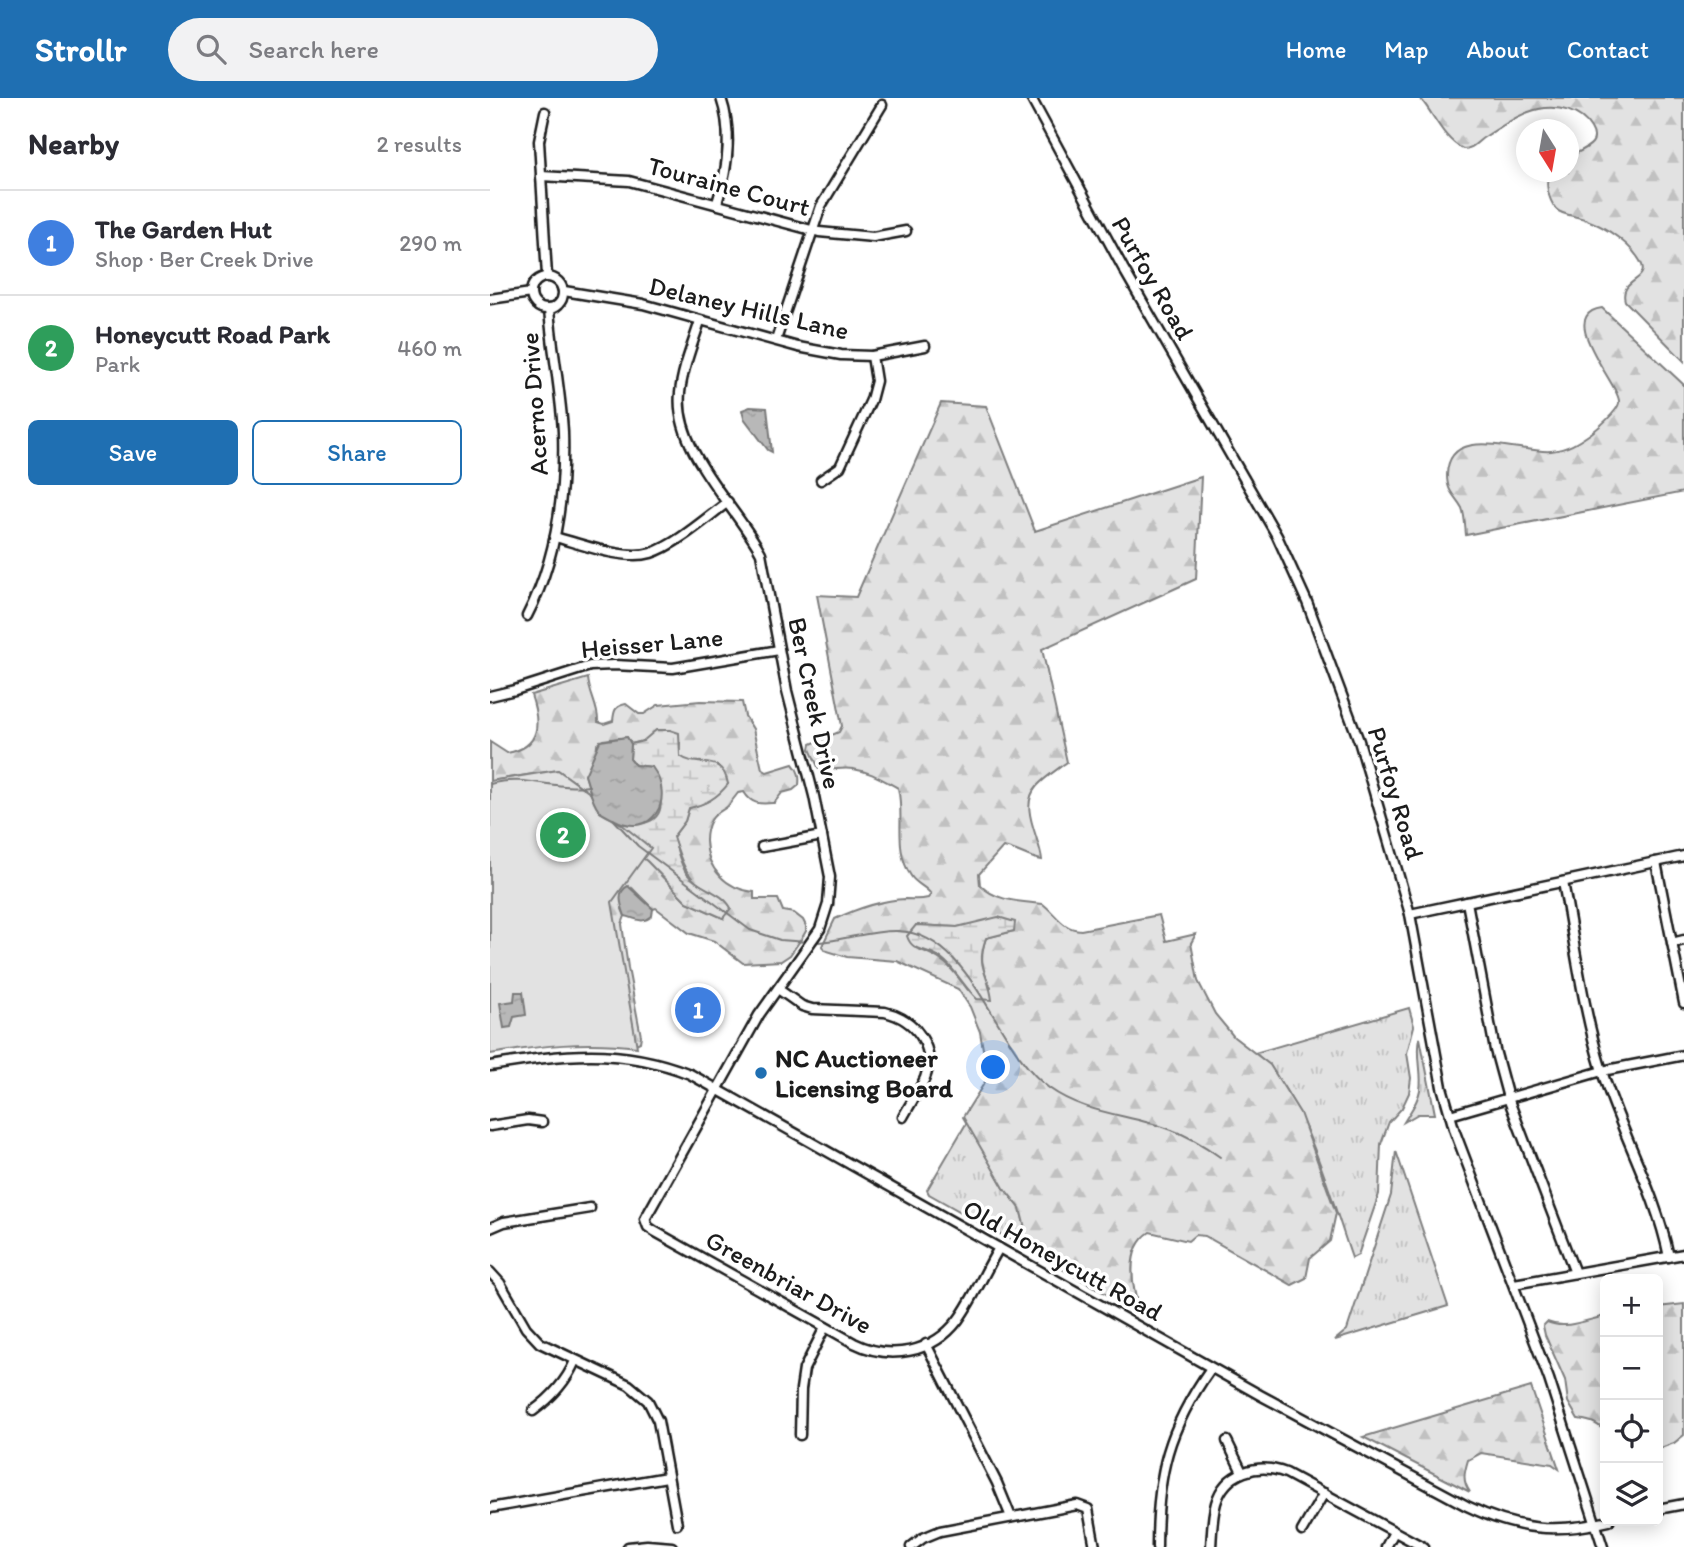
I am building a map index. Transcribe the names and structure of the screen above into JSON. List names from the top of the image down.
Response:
{
  "streets": {
    "street": [
      "Touraine Court",
      "Purfoy Road",
      "Delaney Hills Lane",
      "Acerno Drive",
      "Heisser Lane",
      "Ber Creek Drive",
      "Old Honeycutt Road",
      "Greenbriar Drive"
    ]
  },
  "crossings": [
    ["Purfoy Road", "Old Honeycutt Road"],
    ["Delaney Hills Lane", "Acerno Drive"],
    ["Delaney Hills Lane", "Ber Creek Drive"],
    ["Heisser Lane", "Ber Creek Drive"],
    ["Ber Creek Drive", "Old Honeycutt Road"],
    ["Ber Creek Drive", "Greenbriar Drive"],
    ["Old Honeycutt Road", "Greenbriar Drive"]
  ],
  "places": ["NC Auctioneer Licensing Board"],
  "north": "bottom",
  "page": {
    "header": "Strollr",
    "search": "Search here",
    "nav": [
      "Home",
      "Map",
      "About",
      "Contact"
    ],
    "heading": ["Nearby", "2 results"],
    "list": [
      {
        "mark": "1",
        "name": "The Garden Hut",
        "note": "Shop · Ber Creek Drive",
        "value": "290 m"
      },
      {
        "mark": "2",
        "name": "Honeycutt Road Park",
        "note": "Park",
        "value": "460 m"
      }
    ],
    "buttons": ["Save", "Share"],
    "pins": ["2", "1"],
    "map_buttons": ["+", "−"]
  }
}
